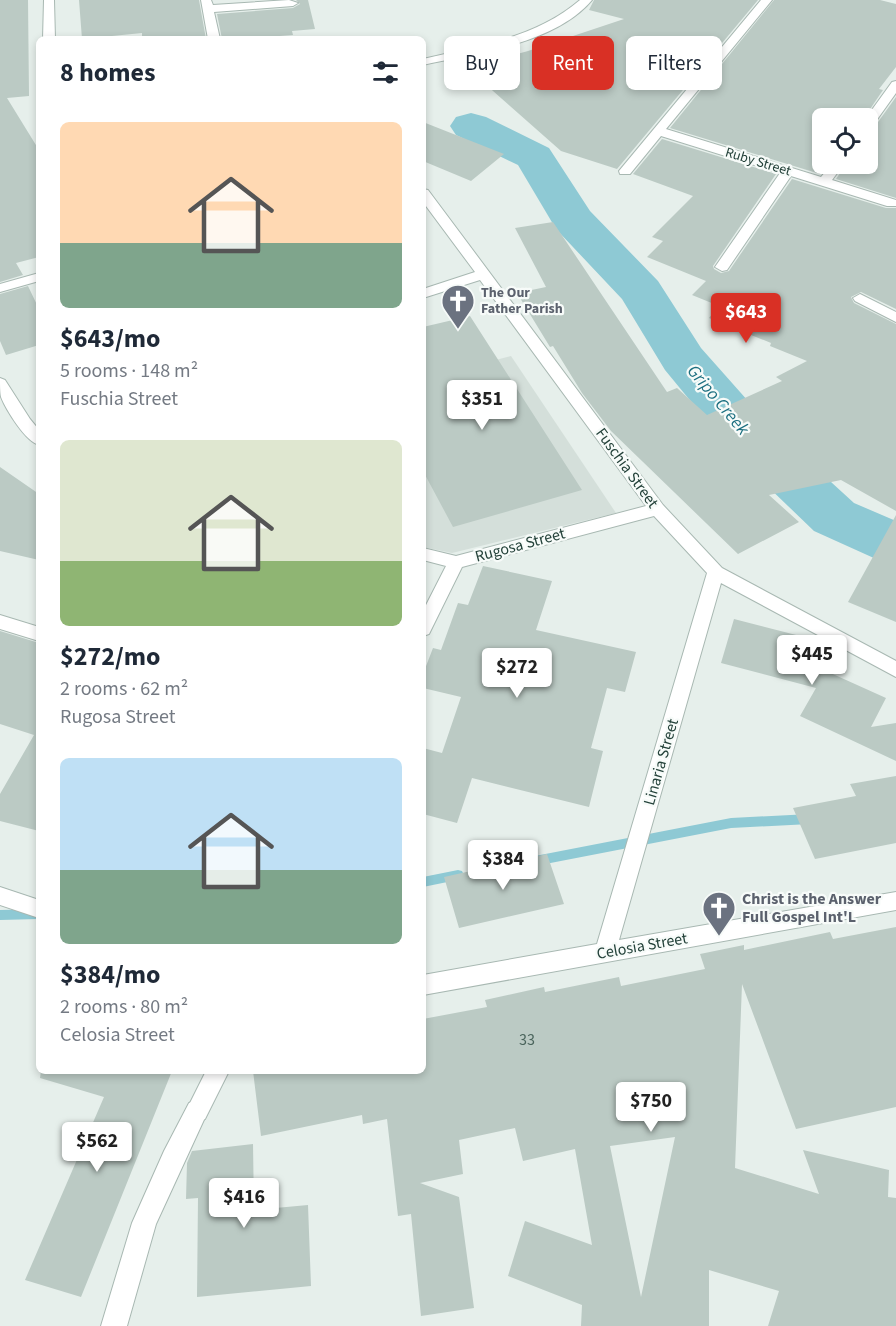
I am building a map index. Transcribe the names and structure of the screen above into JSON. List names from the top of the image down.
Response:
{
  "streets": {
    "street": [
      "Ruby Street",
      "Fuschia Street",
      "Rugosa Street",
      "Linaria Street",
      "Celosia Street"
    ]
  },
  "crossings": [
    ["Fuschia Street", "Rugosa Street"],
    ["Fuschia Street", "Linaria Street"],
    ["Linaria Street", "Celosia Street"]
  ],
  "water": ["Gripo Creek"],
  "places": {
    "church": ["The Our Father Parish", "Christ is the Answer Full Gospel Int'L"]
  },
  "house_numbers": ["33"],
  "page": {
    "chip": ["Buy", "Rent", "Filters"],
    "heading": "8 homes",
    "list": [
      {
        "name": "$643/mo",
        "note": "5 rooms · 148 m² · Fuschia Street"
      },
      {
        "name": "$272/mo",
        "note": "2 rooms · 62 m² · Rugosa Street"
      },
      {
        "name": "$384/mo",
        "note": "2 rooms · 80 m² · Celosia Street"
      }
    ],
    "price": [
      "$643",
      "$351",
      "$445",
      "$272",
      "$384",
      "$750",
      "$562",
      "$416"
    ]
  }
}
